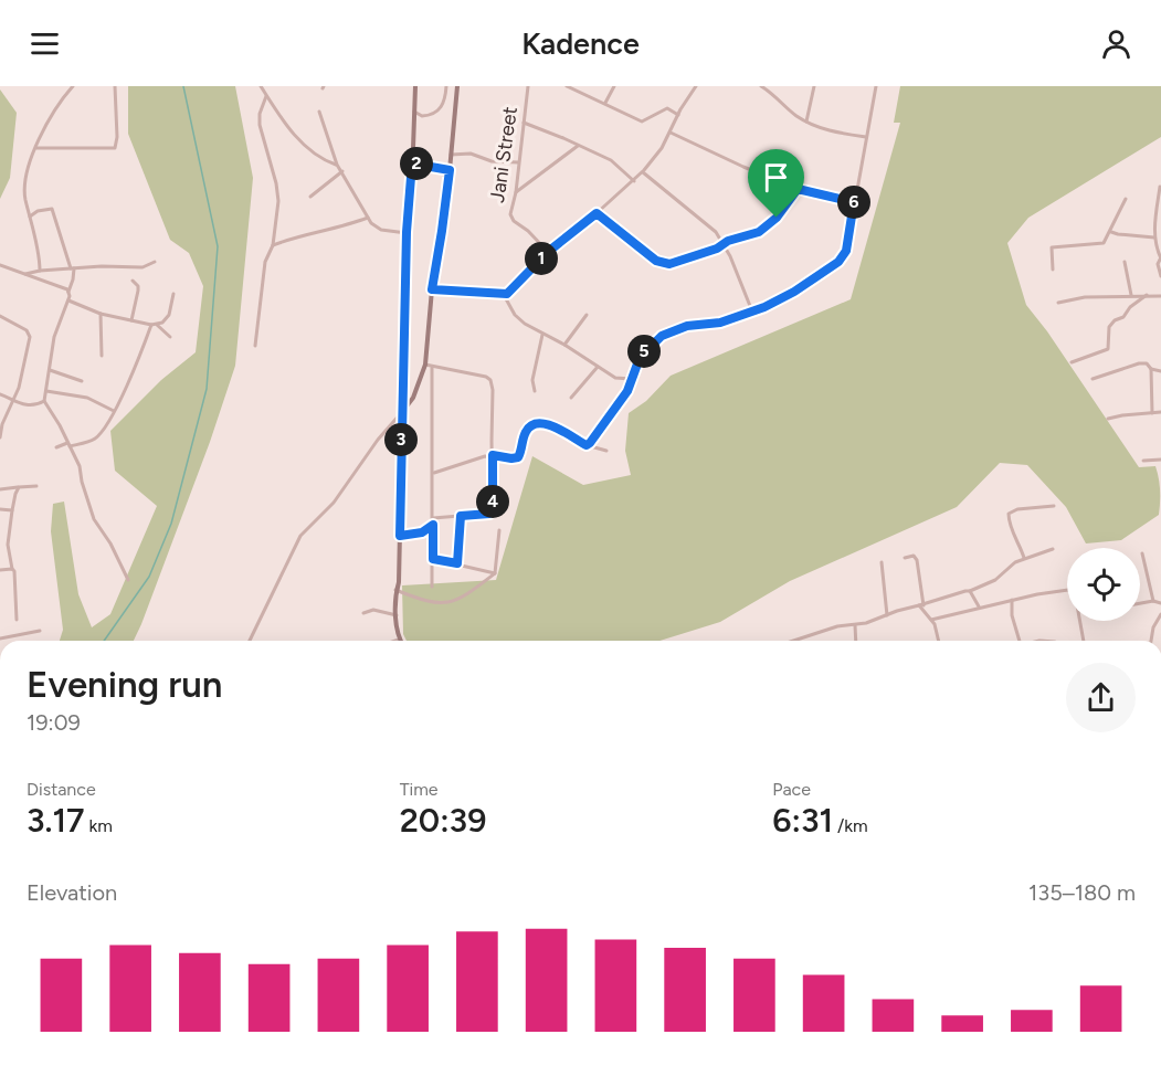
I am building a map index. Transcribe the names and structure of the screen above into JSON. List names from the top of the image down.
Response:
{
  "streets": {
    "street": ["Jani Street"]
  },
  "page": {
    "header": "Kadence",
    "pins": [
      "2",
      "6",
      "1",
      "5",
      "3",
      "4"
    ],
    "heading": ["Evening run", "19:09"],
    "stats": [
      ["Distance", "3.17 km"],
      ["Time", "20:39"],
      ["Pace", "6:31 /km"]
    ],
    "chart": ["Elevation", "135–180 m"]
  }
}
